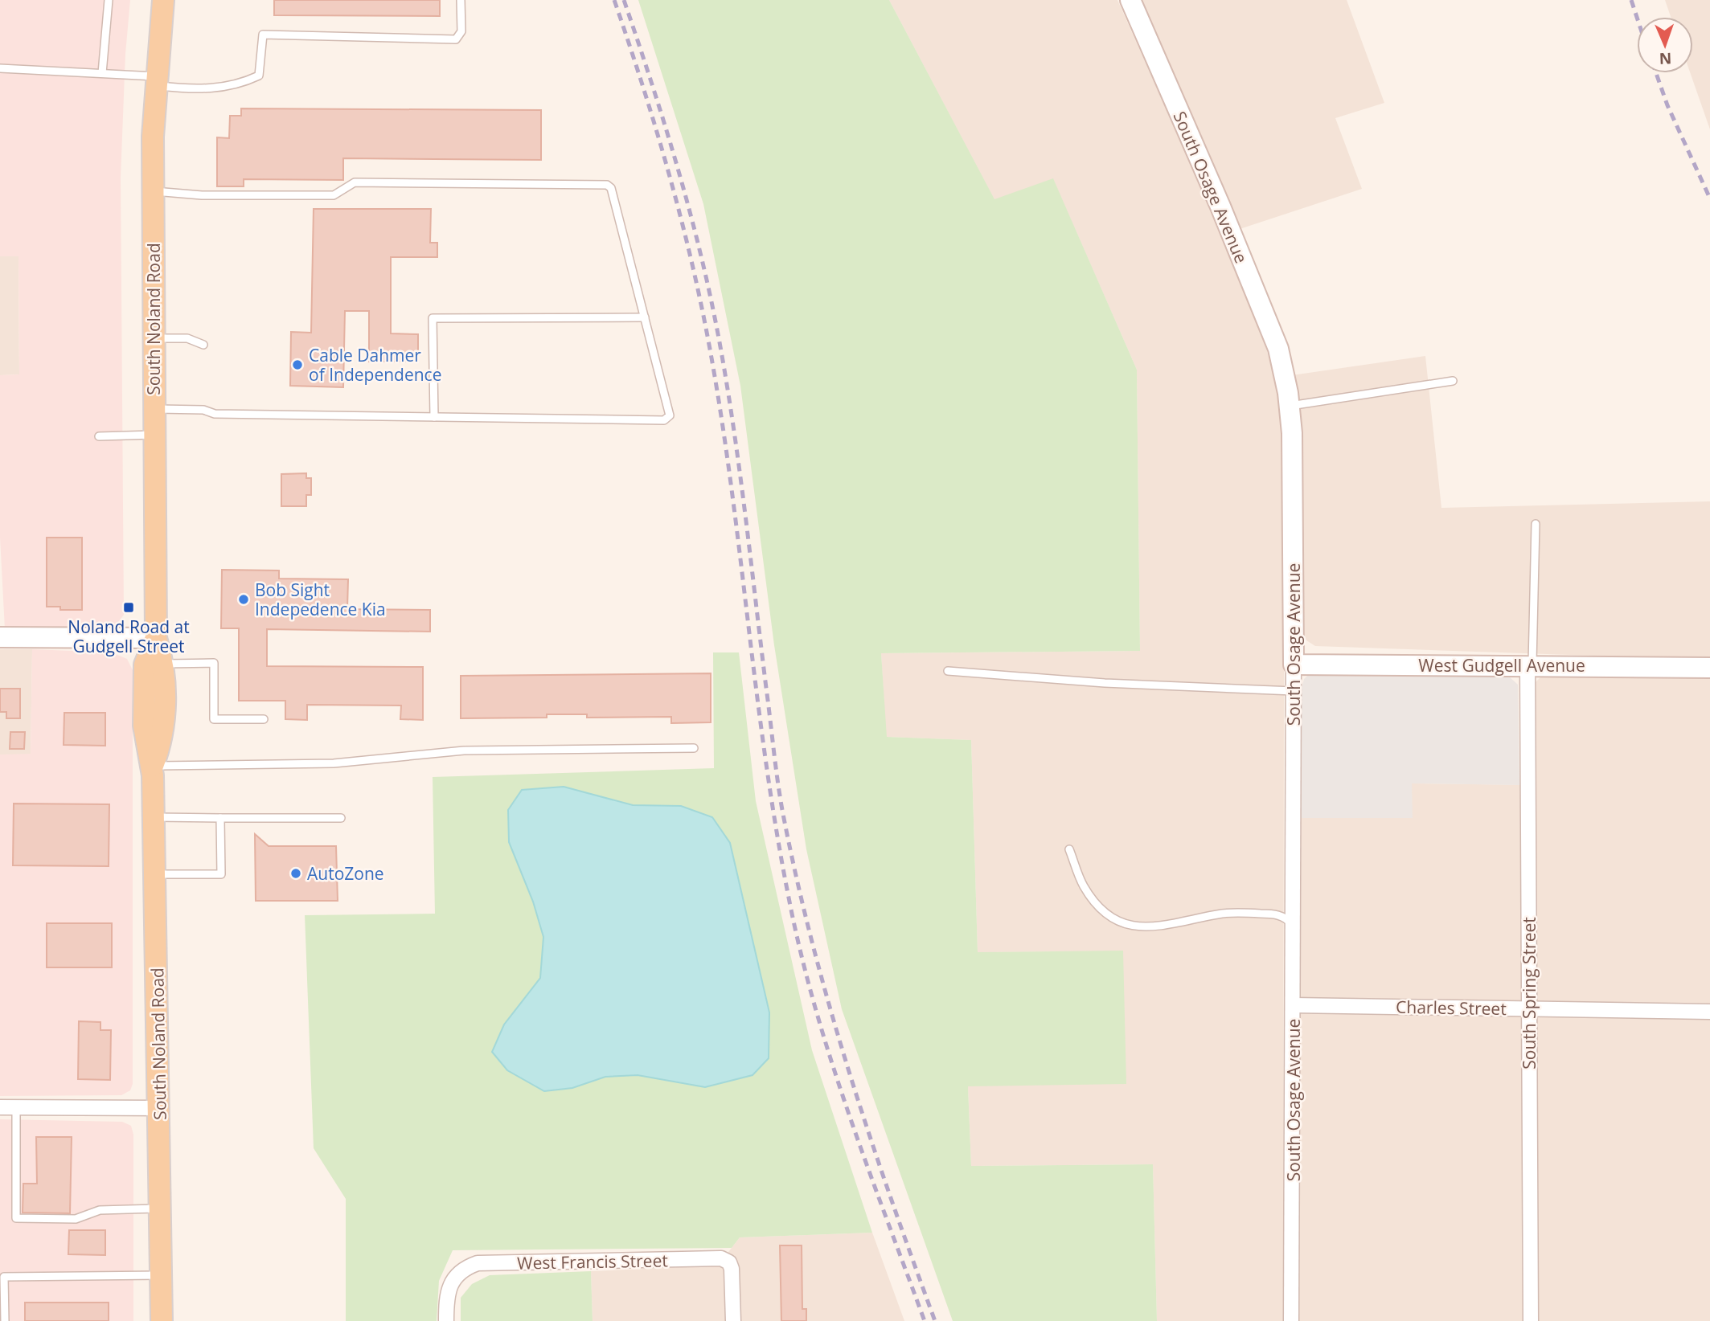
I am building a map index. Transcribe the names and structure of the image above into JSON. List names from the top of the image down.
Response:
{
  "streets": {
    "main road": ["South Noland Road"],
    "street": [
      "South Osage Avenue",
      "West Gudgell Avenue",
      "South Spring Street",
      "Charles Street",
      "West Francis Street"
    ]
  },
  "crossings": [
    ["South Osage Avenue", "West Gudgell Avenue"],
    ["South Osage Avenue", "Charles Street"],
    ["West Gudgell Avenue", "South Spring Street"],
    ["South Spring Street", "Charles Street"]
  ],
  "places": {
    "other": ["Cable Dahmer of Independence", "Bob Sight Indepedence Kia", "AutoZone"],
    "transit": ["Noland Road at Gudgell Street"]
  },
  "north": "bottom"
}
